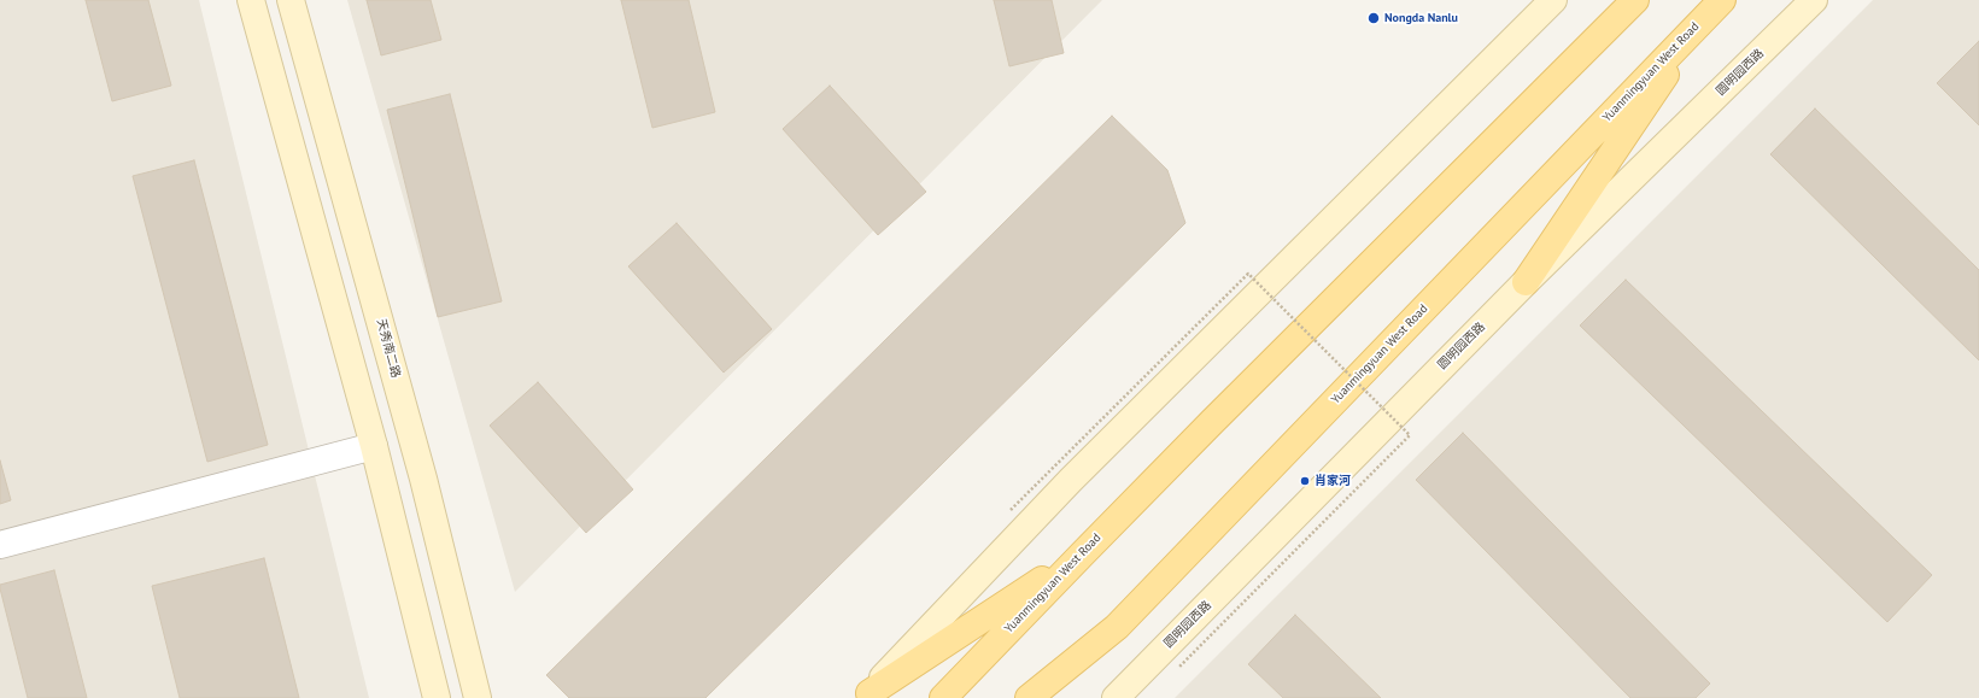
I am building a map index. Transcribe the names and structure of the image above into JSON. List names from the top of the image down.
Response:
{
  "streets": {
    "main road": ["Yuanmingyuan West Road"],
    "street": ["圆明园西路", "天秀南二路"]
  },
  "places": ["Nongda Nanlu", "肖家河"]
}
